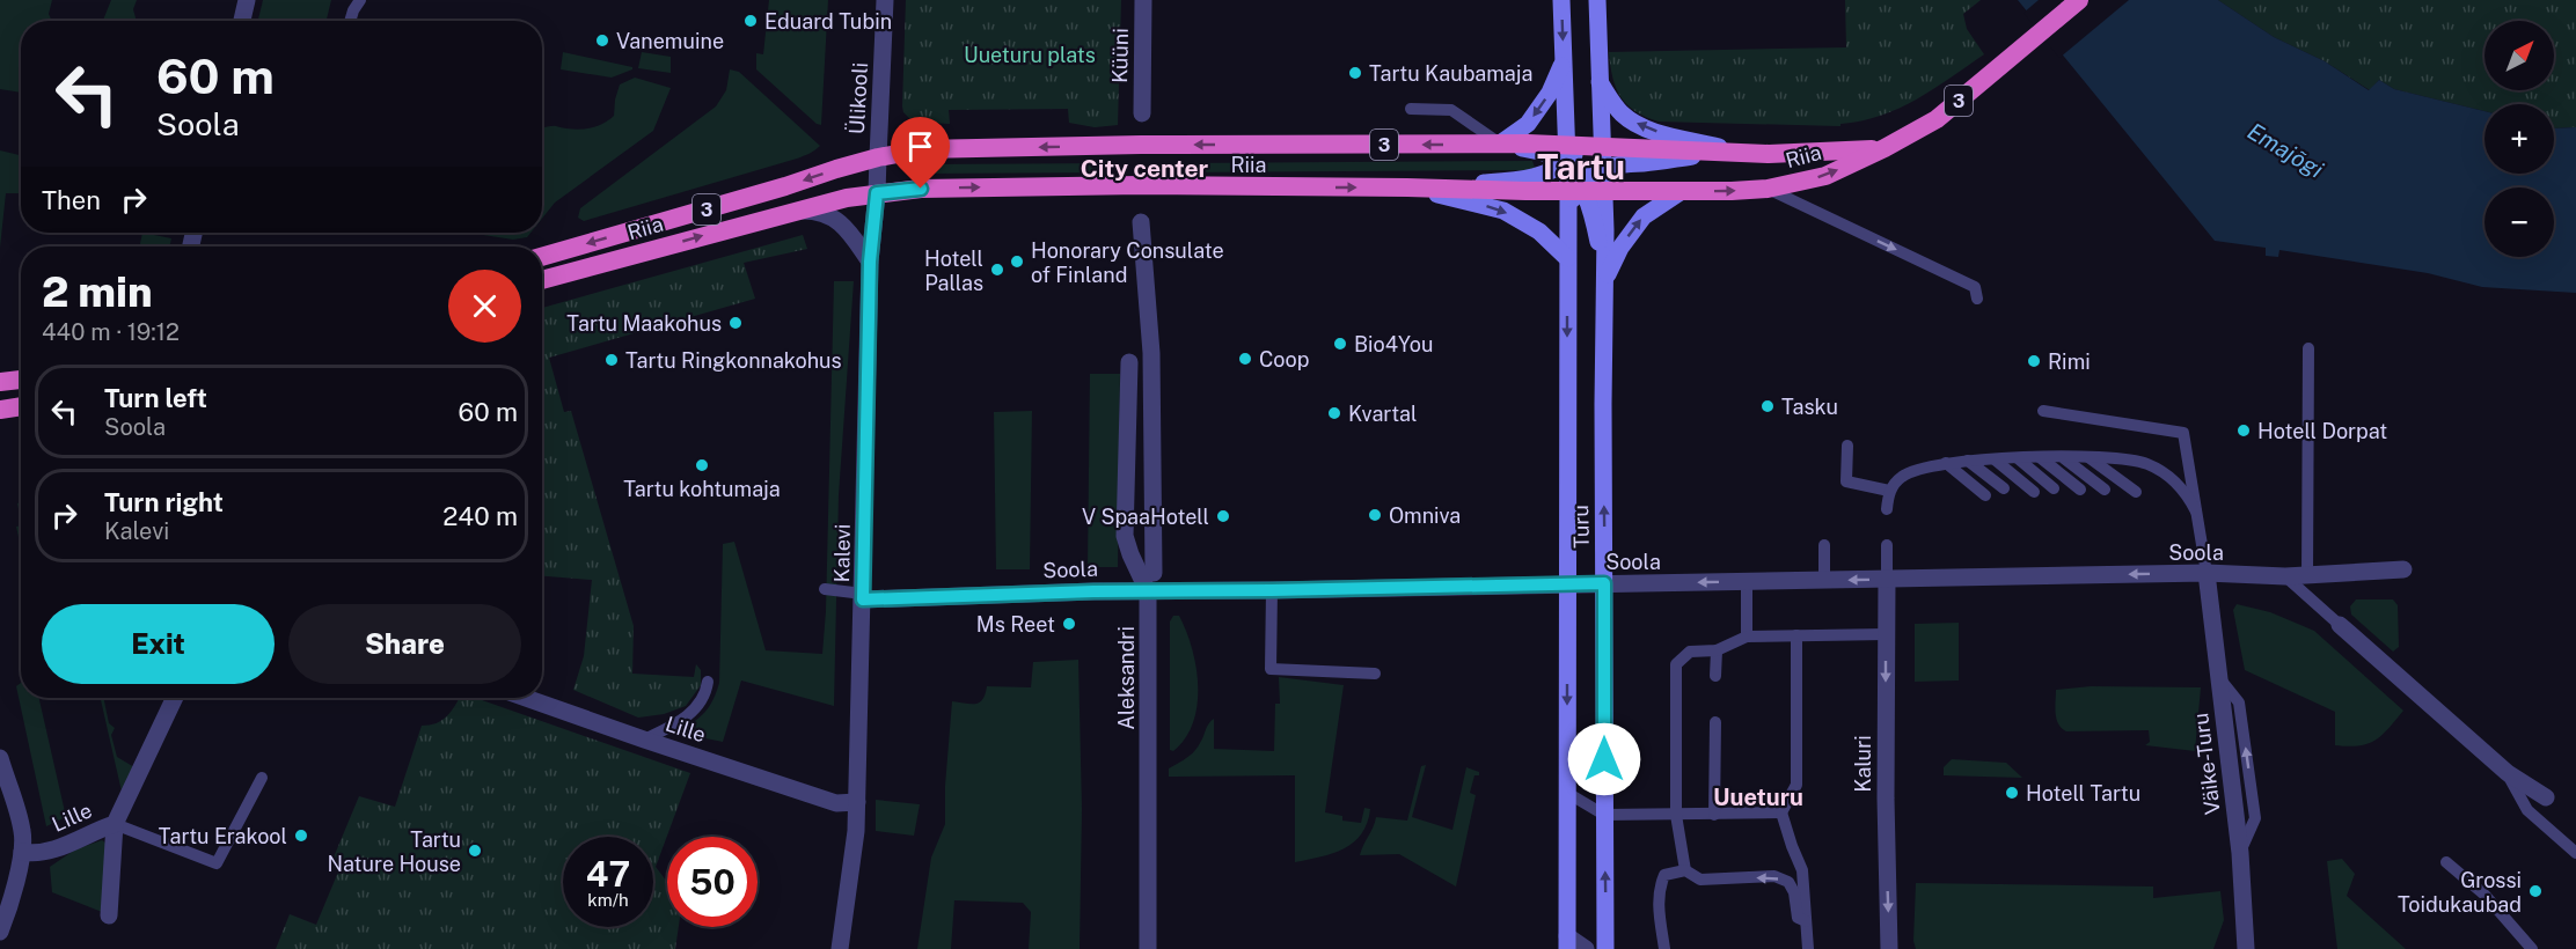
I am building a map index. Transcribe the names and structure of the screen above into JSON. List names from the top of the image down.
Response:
{
  "streets": {
    "highway": ["3", "Riia"],
    "main road": ["Turu"],
    "street": [
      "Küüni",
      "Ülikooli",
      "Soola",
      "Kalevi",
      "Aleksandri",
      "Lille",
      "Kaluri",
      "Väike-Turu"
    ]
  },
  "crossings": [
    ["Ülikooli", "Riia"],
    ["Ülikooli", "Kalevi"],
    ["Riia", "Turu"],
    ["Riia", "Kalevi"],
    ["Turu", "Soola"],
    ["Soola", "Kalevi"],
    ["Soola", "Aleksandri"],
    ["Soola", "Kaluri"],
    ["Soola", "Väike-Turu"],
    ["Kalevi", "Lille"]
  ],
  "one_way": ["Kaluri"],
  "districts": ["Tartu", "City center", "Uueturu"],
  "water": ["Emajõgi"],
  "parks": ["Uueturu plats"],
  "places": [
    "Eduard Tubin",
    "Vanemuine",
    "Tartu Kaubamaja",
    "Honorary Consulate of Finland",
    "Hotell Pallas",
    "Tartu Maakohus",
    "Bio4You",
    "Coop",
    "Tartu Ringkonnakohus",
    "Rimi",
    "Tasku",
    "Kvartal",
    "Hotell Dorpat",
    "Tartu kohtumaja",
    "Omniva",
    "V SpaaHotell",
    "Ms Reet",
    "Hotell Tartu",
    "Tartu Erakool",
    "Tartu Nature House",
    "Grossi Toidukaubad"
  ],
  "north": "top right",
  "page": {
    "map_buttons": ["+", "−"],
    "turn": ["60 m", "Soola"],
    "then": "Then",
    "heading": ["2 min", "440 m · 19:12"],
    "list": [
      {
        "name": "Turn left",
        "note": "Soola",
        "value": "60 m"
      },
      {
        "name": "Turn right",
        "note": "Kalevi",
        "value": "240 m"
      }
    ],
    "buttons": ["Exit", "Share"],
    "speed": "47 km/h",
    "limit": "50"
  }
}
